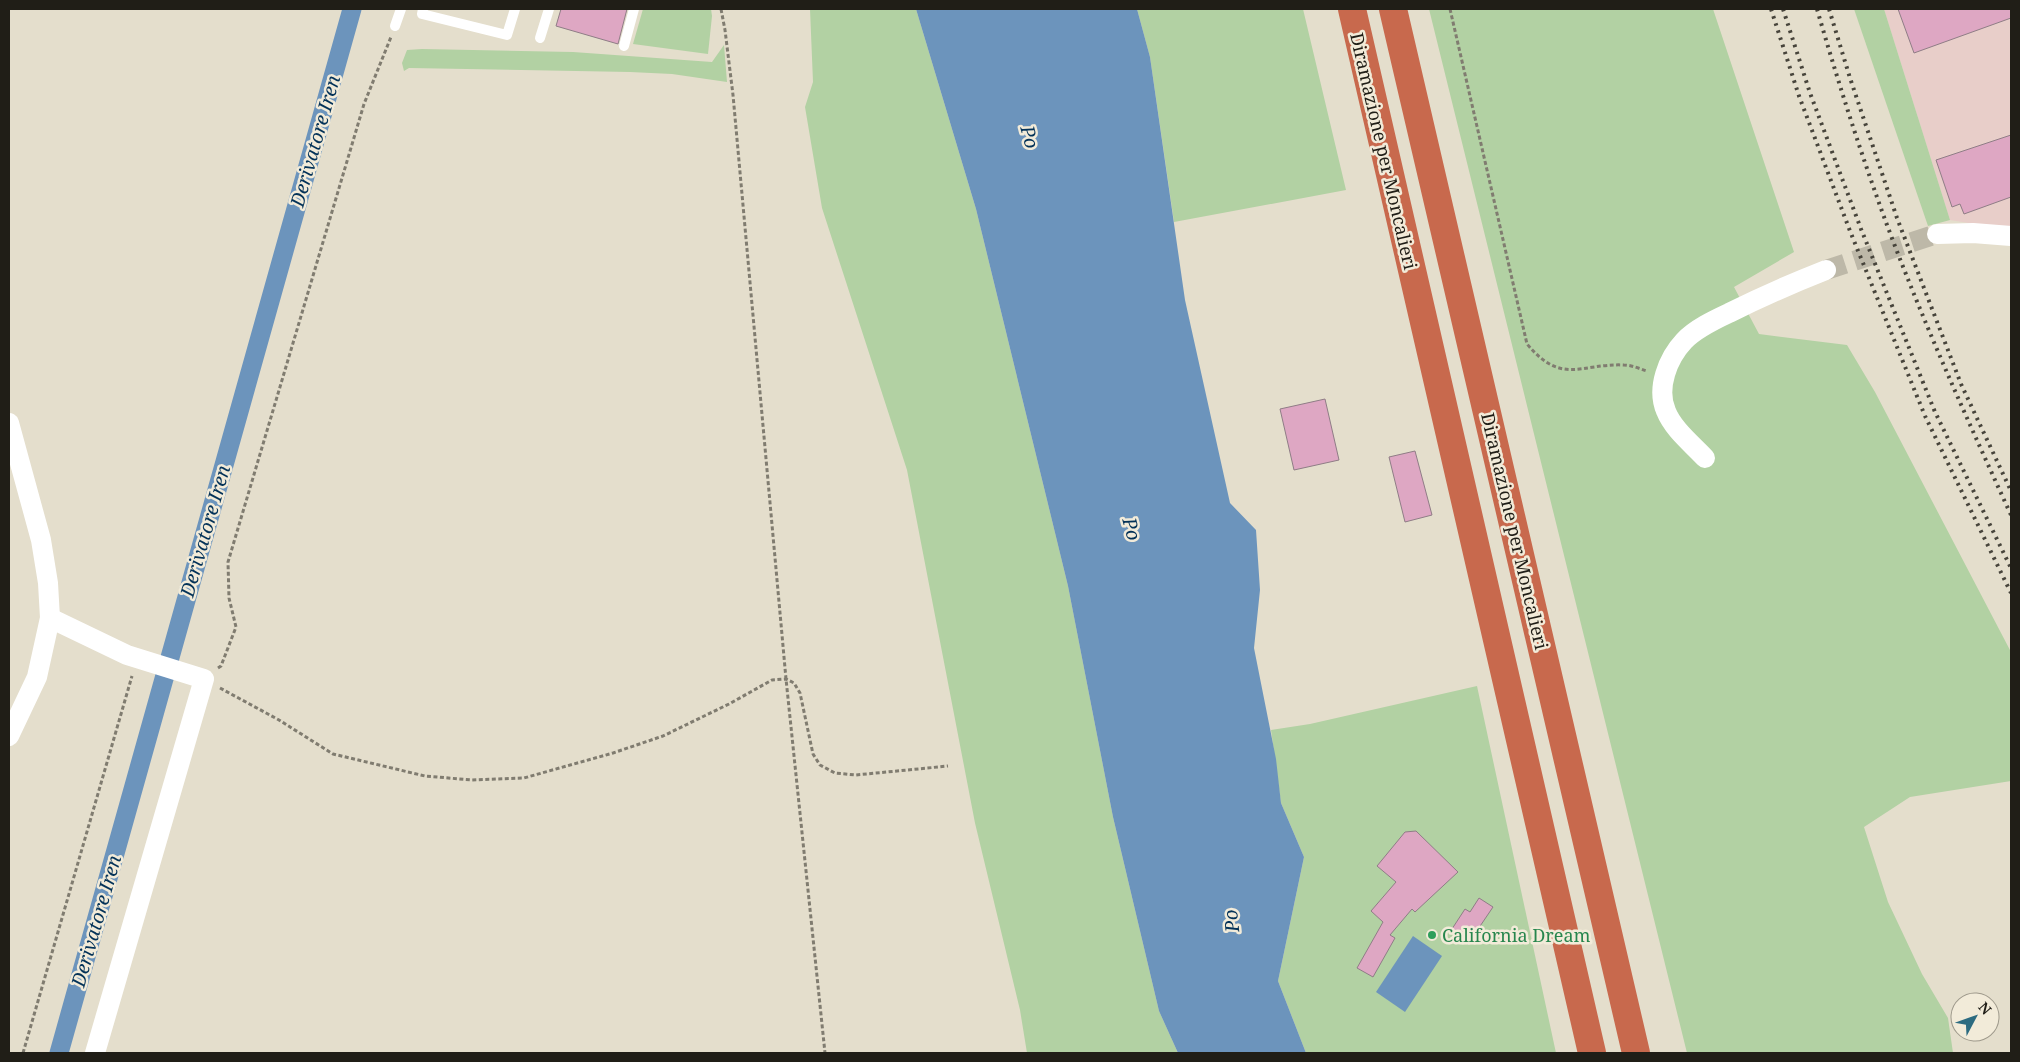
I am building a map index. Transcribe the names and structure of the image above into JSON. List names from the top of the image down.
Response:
{
  "streets": {
    "highway": ["Diramazione per Moncalieri"]
  },
  "water": ["Po", "Derivatore Iren"],
  "places": ["California Dream"],
  "north": "top right"
}
